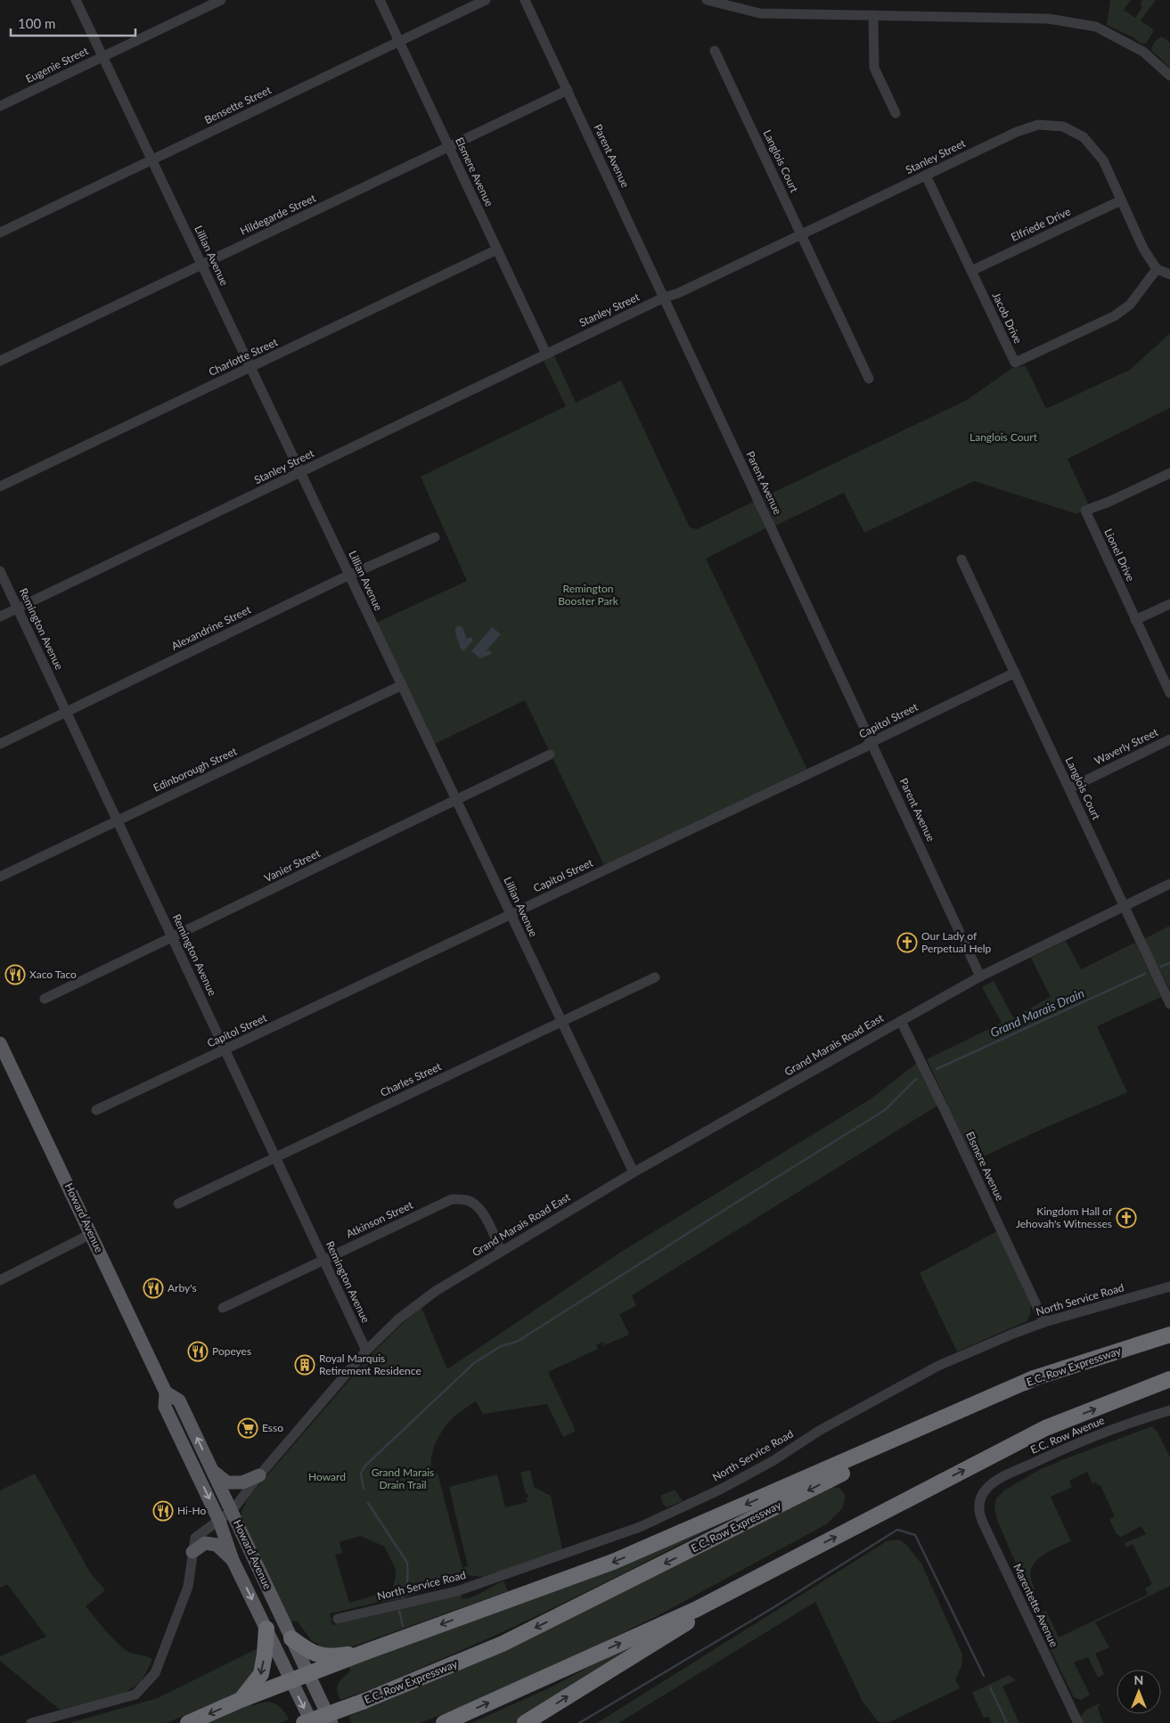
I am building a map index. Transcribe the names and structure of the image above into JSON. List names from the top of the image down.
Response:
{
  "streets": {
    "highway": ["E.C. Row Expressway"],
    "main road": ["Howard Avenue"],
    "street": [
      "Eugenie Street",
      "Bensette Street",
      "Parent Avenue",
      "Stanley Street",
      "Langlois Court",
      "Elsmere Avenue",
      "Hildegarde Street",
      "Elfriede Drive",
      "Lillian Avenue",
      "Jacob Drive",
      "Charlotte Street",
      "Lionel Drive",
      "Alexandrine Street",
      "Remington Avenue",
      "Capitol Street",
      "Waverly Street",
      "Edinborough Street",
      "Vanier Street",
      "Grand Marais Road East",
      "Charles Street",
      "Atkinson Street",
      "North Service Road",
      "E.C. Row Avenue",
      "Marentette Avenue"
    ]
  },
  "crossings": [
    ["Eugenie Street", "Lillian Avenue"],
    ["Bensette Street", "Elsmere Avenue"],
    ["Bensette Street", "Lillian Avenue"],
    ["Parent Avenue", "Stanley Street"],
    ["Parent Avenue", "Hildegarde Street"],
    ["Parent Avenue", "Capitol Street"],
    ["Parent Avenue", "Grand Marais Road East"],
    ["Stanley Street", "Langlois Court"],
    ["Stanley Street", "Elsmere Avenue"],
    ["Stanley Street", "Elfriede Drive"],
    ["Stanley Street", "Lillian Avenue"],
    ["Stanley Street", "Jacob Drive"],
    ["Stanley Street", "Remington Avenue"],
    ["Langlois Court", "Capitol Street"],
    ["Langlois Court", "Waverly Street"],
    ["Langlois Court", "Grand Marais Road East"],
    ["Elsmere Avenue", "Hildegarde Street"],
    ["Elsmere Avenue", "Charlotte Street"],
    ["Elsmere Avenue", "Grand Marais Road East"],
    ["Elsmere Avenue", "North Service Road"],
    ["Hildegarde Street", "Lillian Avenue"],
    ["Elfriede Drive", "Jacob Drive"],
    ["Lillian Avenue", "Charlotte Street"],
    ["Lillian Avenue", "Alexandrine Street"],
    ["Lillian Avenue", "Capitol Street"],
    ["Lillian Avenue", "Edinborough Street"],
    ["Lillian Avenue", "Vanier Street"],
    ["Lillian Avenue", "Grand Marais Road East"],
    ["Lillian Avenue", "Charles Street"],
    ["Alexandrine Street", "Remington Avenue"],
    ["Remington Avenue", "Capitol Street"],
    ["Remington Avenue", "Edinborough Street"],
    ["Remington Avenue", "Vanier Street"],
    ["Remington Avenue", "Grand Marais Road East"],
    ["Remington Avenue", "Charles Street"],
    ["Remington Avenue", "Atkinson Street"],
    ["Grand Marais Road East", "Howard Avenue"],
    ["Grand Marais Road East", "Atkinson Street"],
    ["E.C. Row Avenue", "Marentette Avenue"]
  ],
  "water": ["Grand Marais Drain"],
  "parks": [
    "Langlois Court",
    "Remington Booster Park",
    "Grand Marais Drain Trail",
    "Howard"
  ],
  "places": {
    "church": ["Our Lady of Perpetual Help", "Kingdom Hall of Jehovah's Witnesses"],
    "restaurant": [
      "Xaco Taco",
      "Arby's",
      "Popeyes",
      "Hi-Ho"
    ],
    "building": ["Royal Marquis Retirement Residence"],
    "supermarket": ["Esso"]
  },
  "scale_bar": "100 m",
  "north": "top"
}
